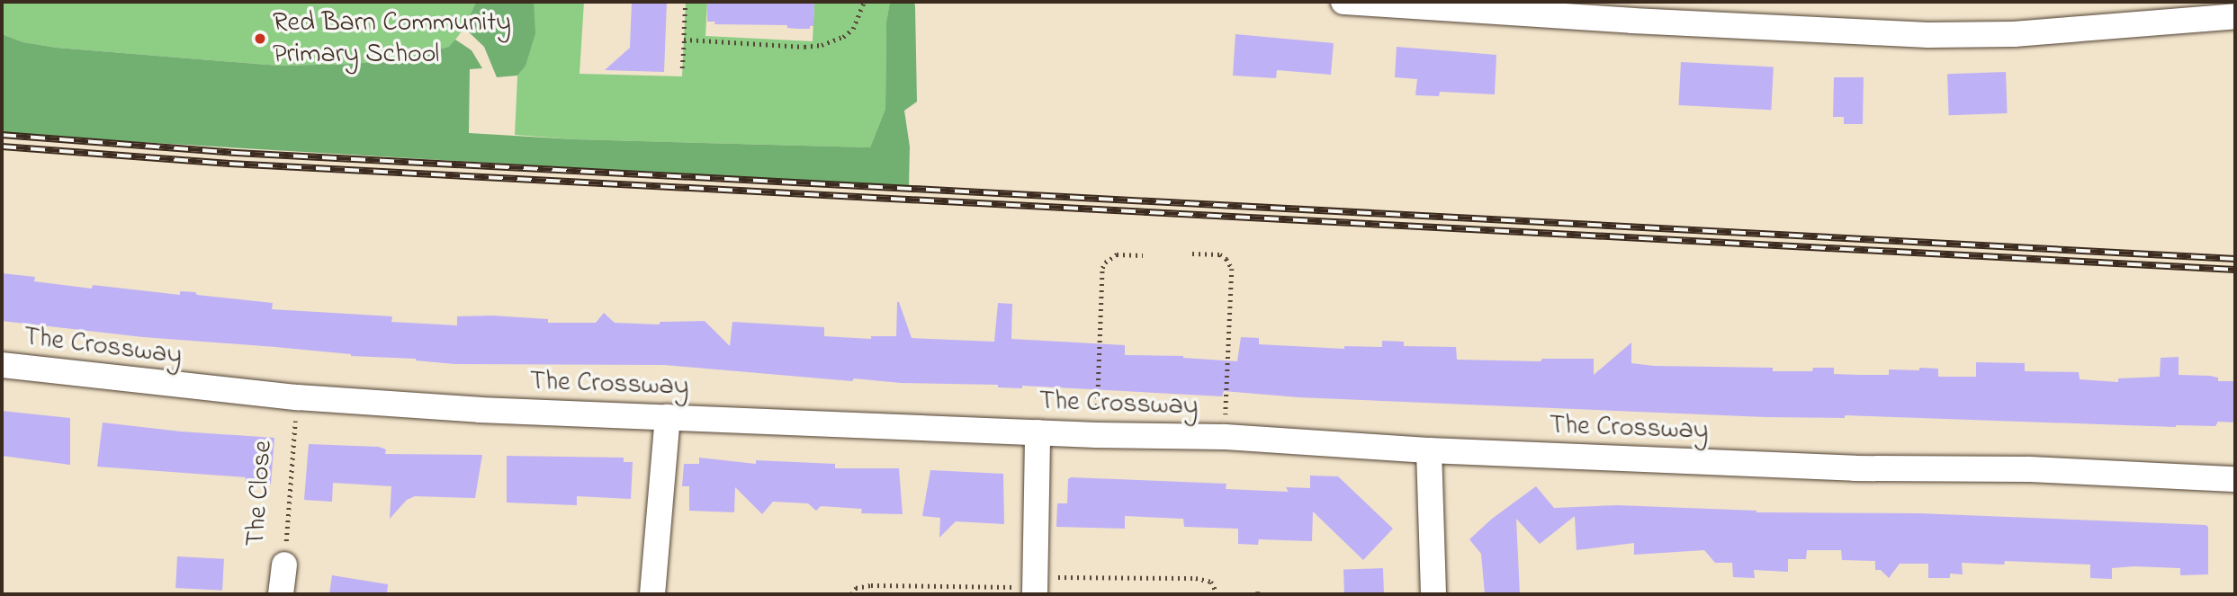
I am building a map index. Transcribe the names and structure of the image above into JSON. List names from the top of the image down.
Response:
{
  "streets": {
    "street": ["The Crossway", "The Close"]
  },
  "crossings": [
    ["The Crossway", "The Close"]
  ],
  "places": ["Red Barn Community Primary School"]
}
